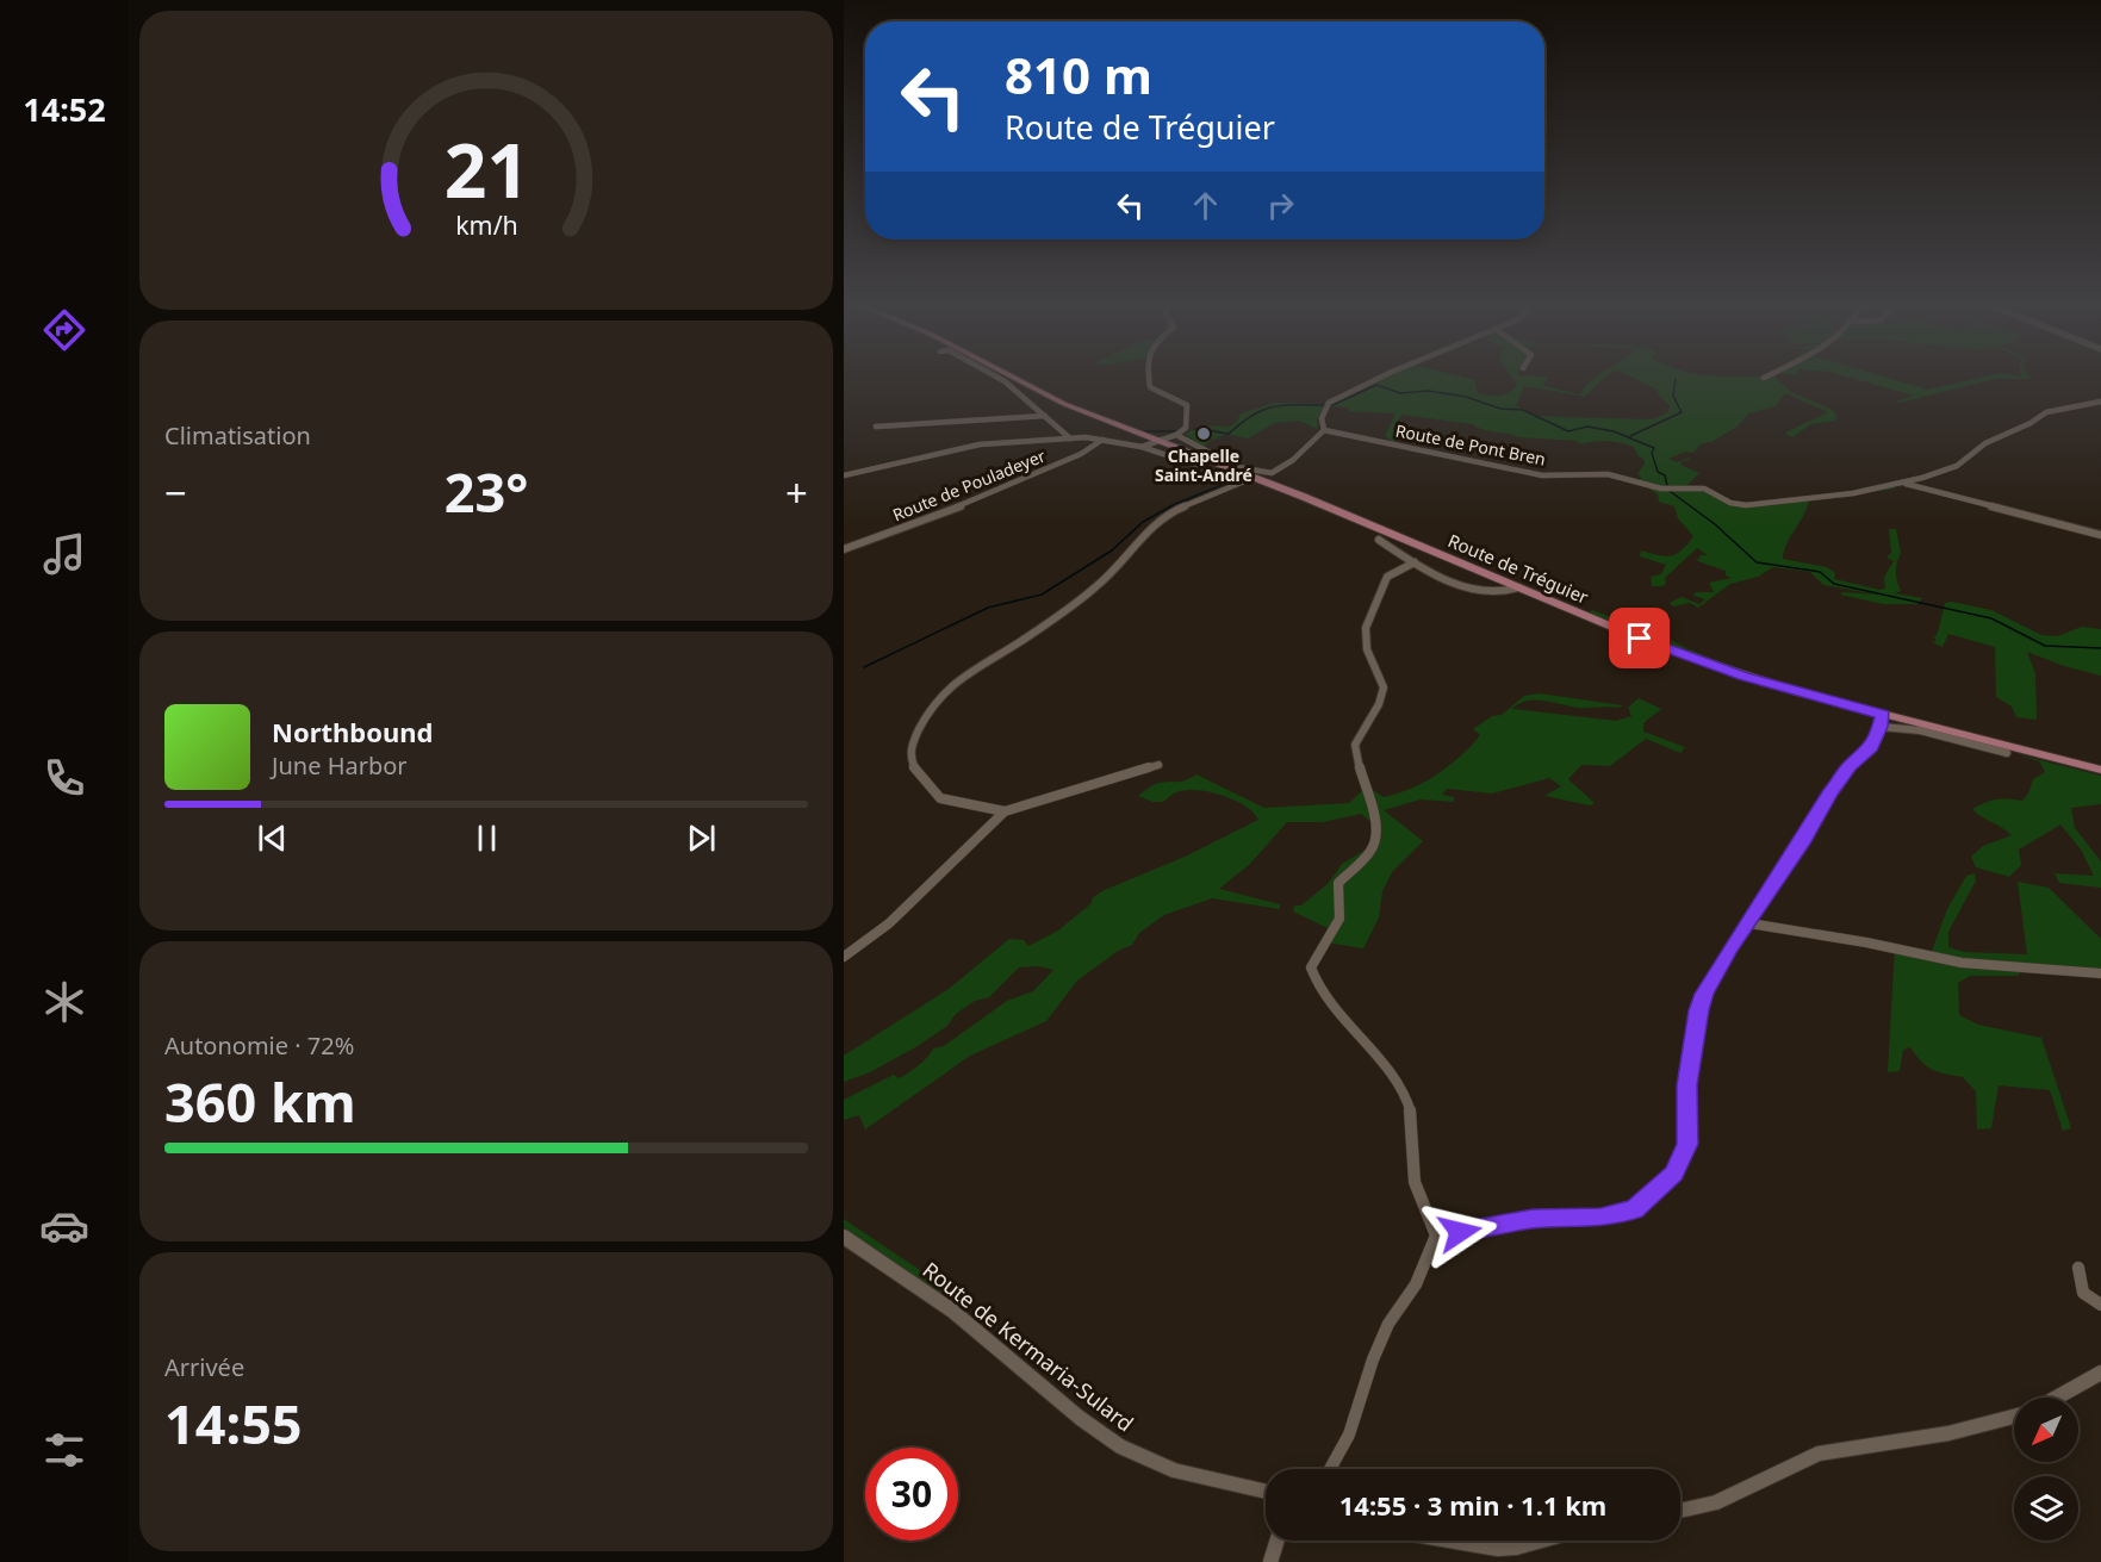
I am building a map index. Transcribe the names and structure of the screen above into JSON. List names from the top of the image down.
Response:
{
  "streets": {
    "main road": ["Route de Tréguier"],
    "street": ["Route de Pont Bren", "Route de Pouladeyer", "Route de Kermaria-Sulard"]
  },
  "places": ["Chapelle Saint-André"],
  "north": "bottom left",
  "page": {
    "tabs": "14:52",
    "turn": ["810 m", "Route de Tréguier"],
    "tile": [
      "Climatisation",
      ["Autonomie · 72%", "360 km"],
      ["Arrivée", "14:55"]
    ],
    "heat": ["−", "23°", "+"],
    "song": ["Northbound", "June Harbor"],
    "limit": "30",
    "trip": "14:55 · 3 min · 1.1 km",
    "gauge": ["21", "km/h"]
  }
}
